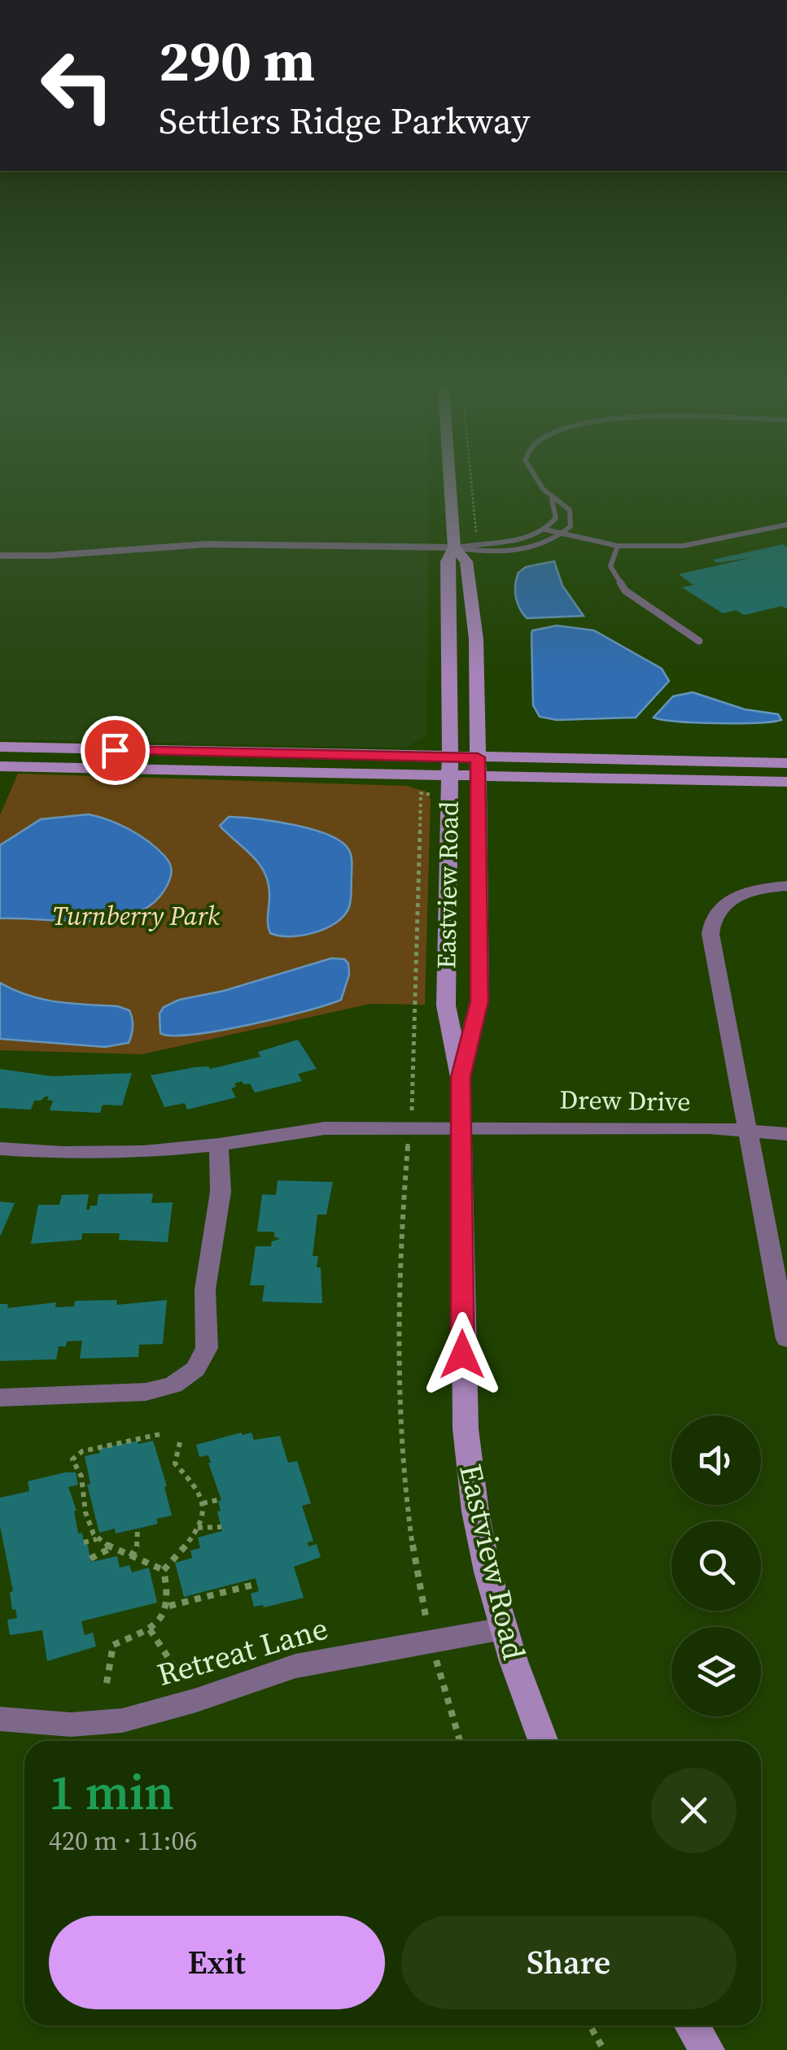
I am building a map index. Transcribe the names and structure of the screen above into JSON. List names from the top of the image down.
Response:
{
  "streets": {
    "street": ["Eastview Road", "Drew Drive", "Retreat Lane"]
  },
  "crossings": [
    ["Eastview Road", "Drew Drive"],
    ["Eastview Road", "Retreat Lane"]
  ],
  "parks": ["Turnberry Park"],
  "page": {
    "turn": ["290 m", "Settlers Ridge Parkway"],
    "heading": ["1 min", "420 m · 11:06"],
    "buttons": ["Exit", "Share"]
  }
}
